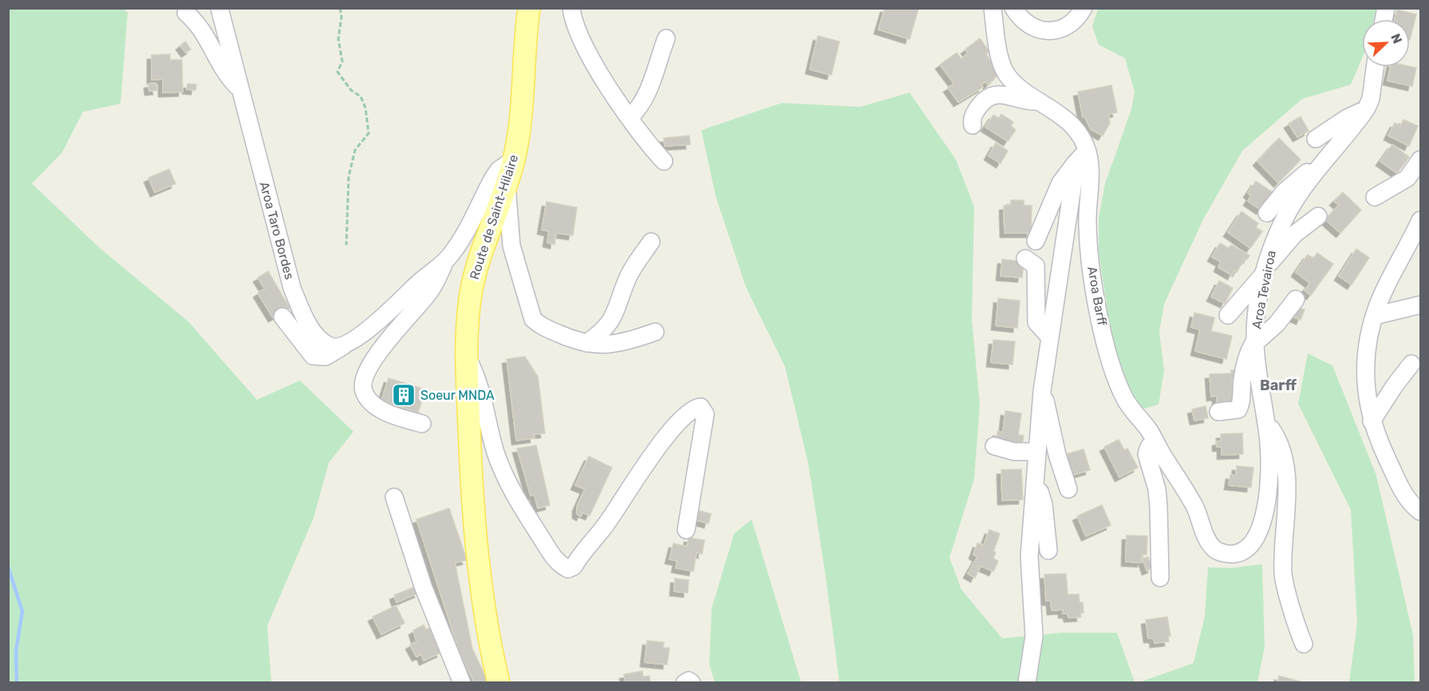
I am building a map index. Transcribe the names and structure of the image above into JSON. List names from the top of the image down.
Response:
{
  "streets": {
    "main road": ["Route de Saint-Hilaire"],
    "street": ["Aroa Taro Bordes", "Aroa Tevairoa", "Aroa Barff"]
  },
  "crossings": [
    ["Aroa Tevairoa", "Aroa Barff"]
  ],
  "districts": ["Barff"],
  "places": {
    "building": ["Soeur MNDA"]
  },
  "north": "top right"
}
